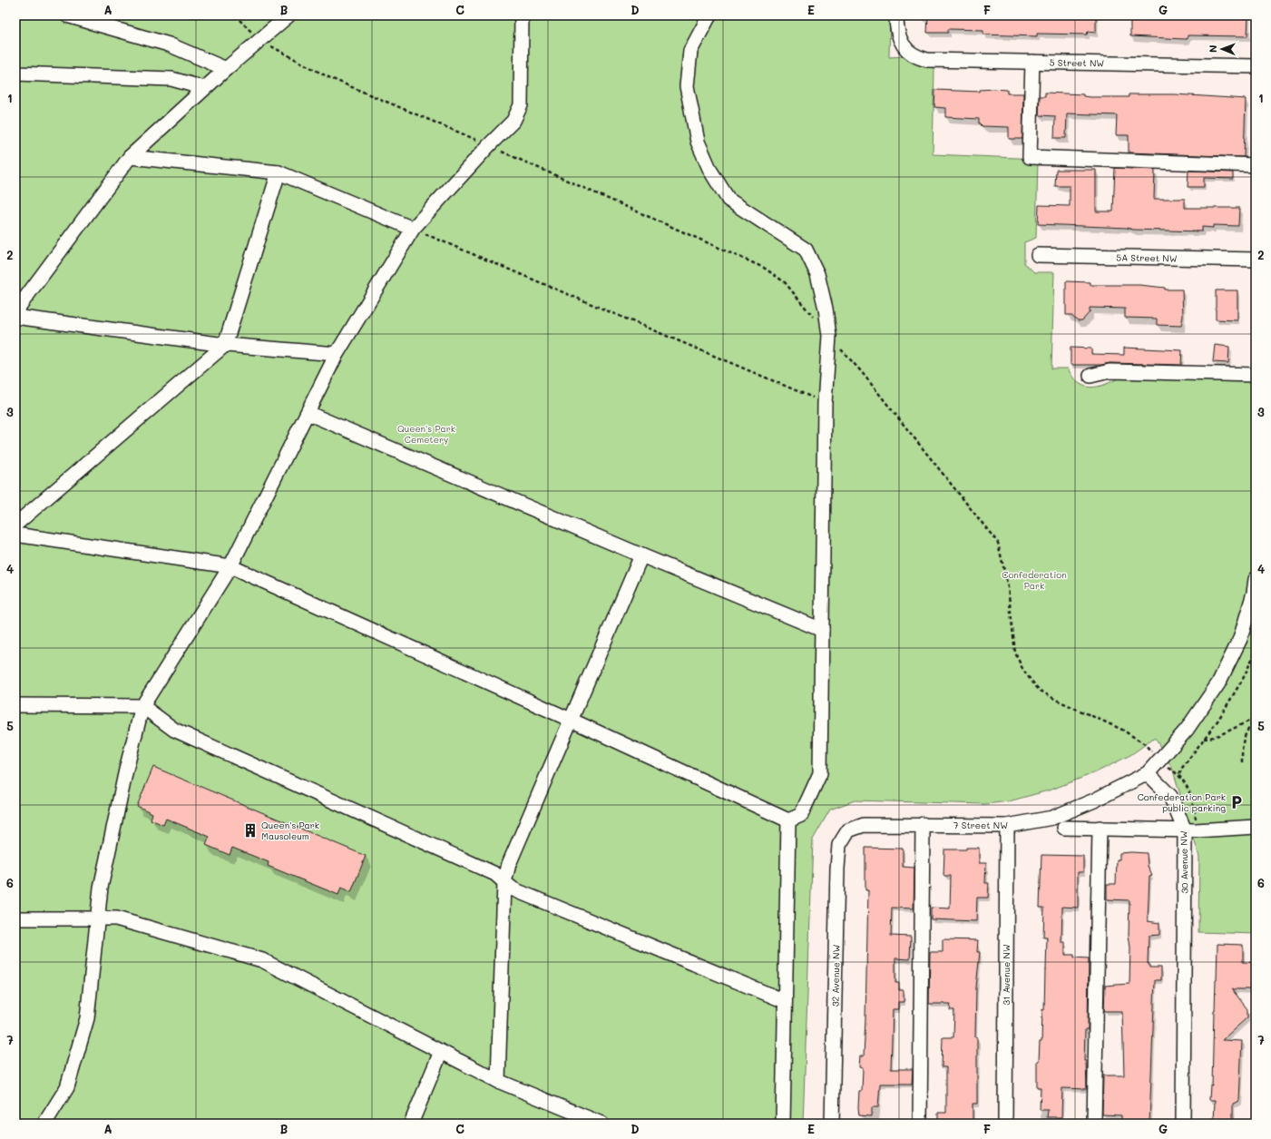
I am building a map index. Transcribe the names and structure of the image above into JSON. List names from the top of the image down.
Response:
{
  "streets": {
    "street": [
      "5 Street NW",
      "5A Street NW",
      "7 Street NW",
      "30 Avenue NW",
      "31 Avenue NW",
      "32 Avenue NW"
    ]
  },
  "crossings": [
    ["7 Street NW", "30 Avenue NW"],
    ["7 Street NW", "31 Avenue NW"],
    ["7 Street NW", "32 Avenue NW"]
  ],
  "parks": ["Queen's Park Cemetery", "Confederation Park"],
  "places": {
    "parking": ["Confederation Park public parking"],
    "building": ["Queen's Park Mausoleum"]
  },
  "north": "left",
  "grid": {
    "columns": [
      "A",
      "B",
      "C",
      "D",
      "E",
      "F",
      "G"
    ],
    "rows": [
      "1",
      "2",
      "3",
      "4",
      "5",
      "6",
      "7"
    ]
  }
}
